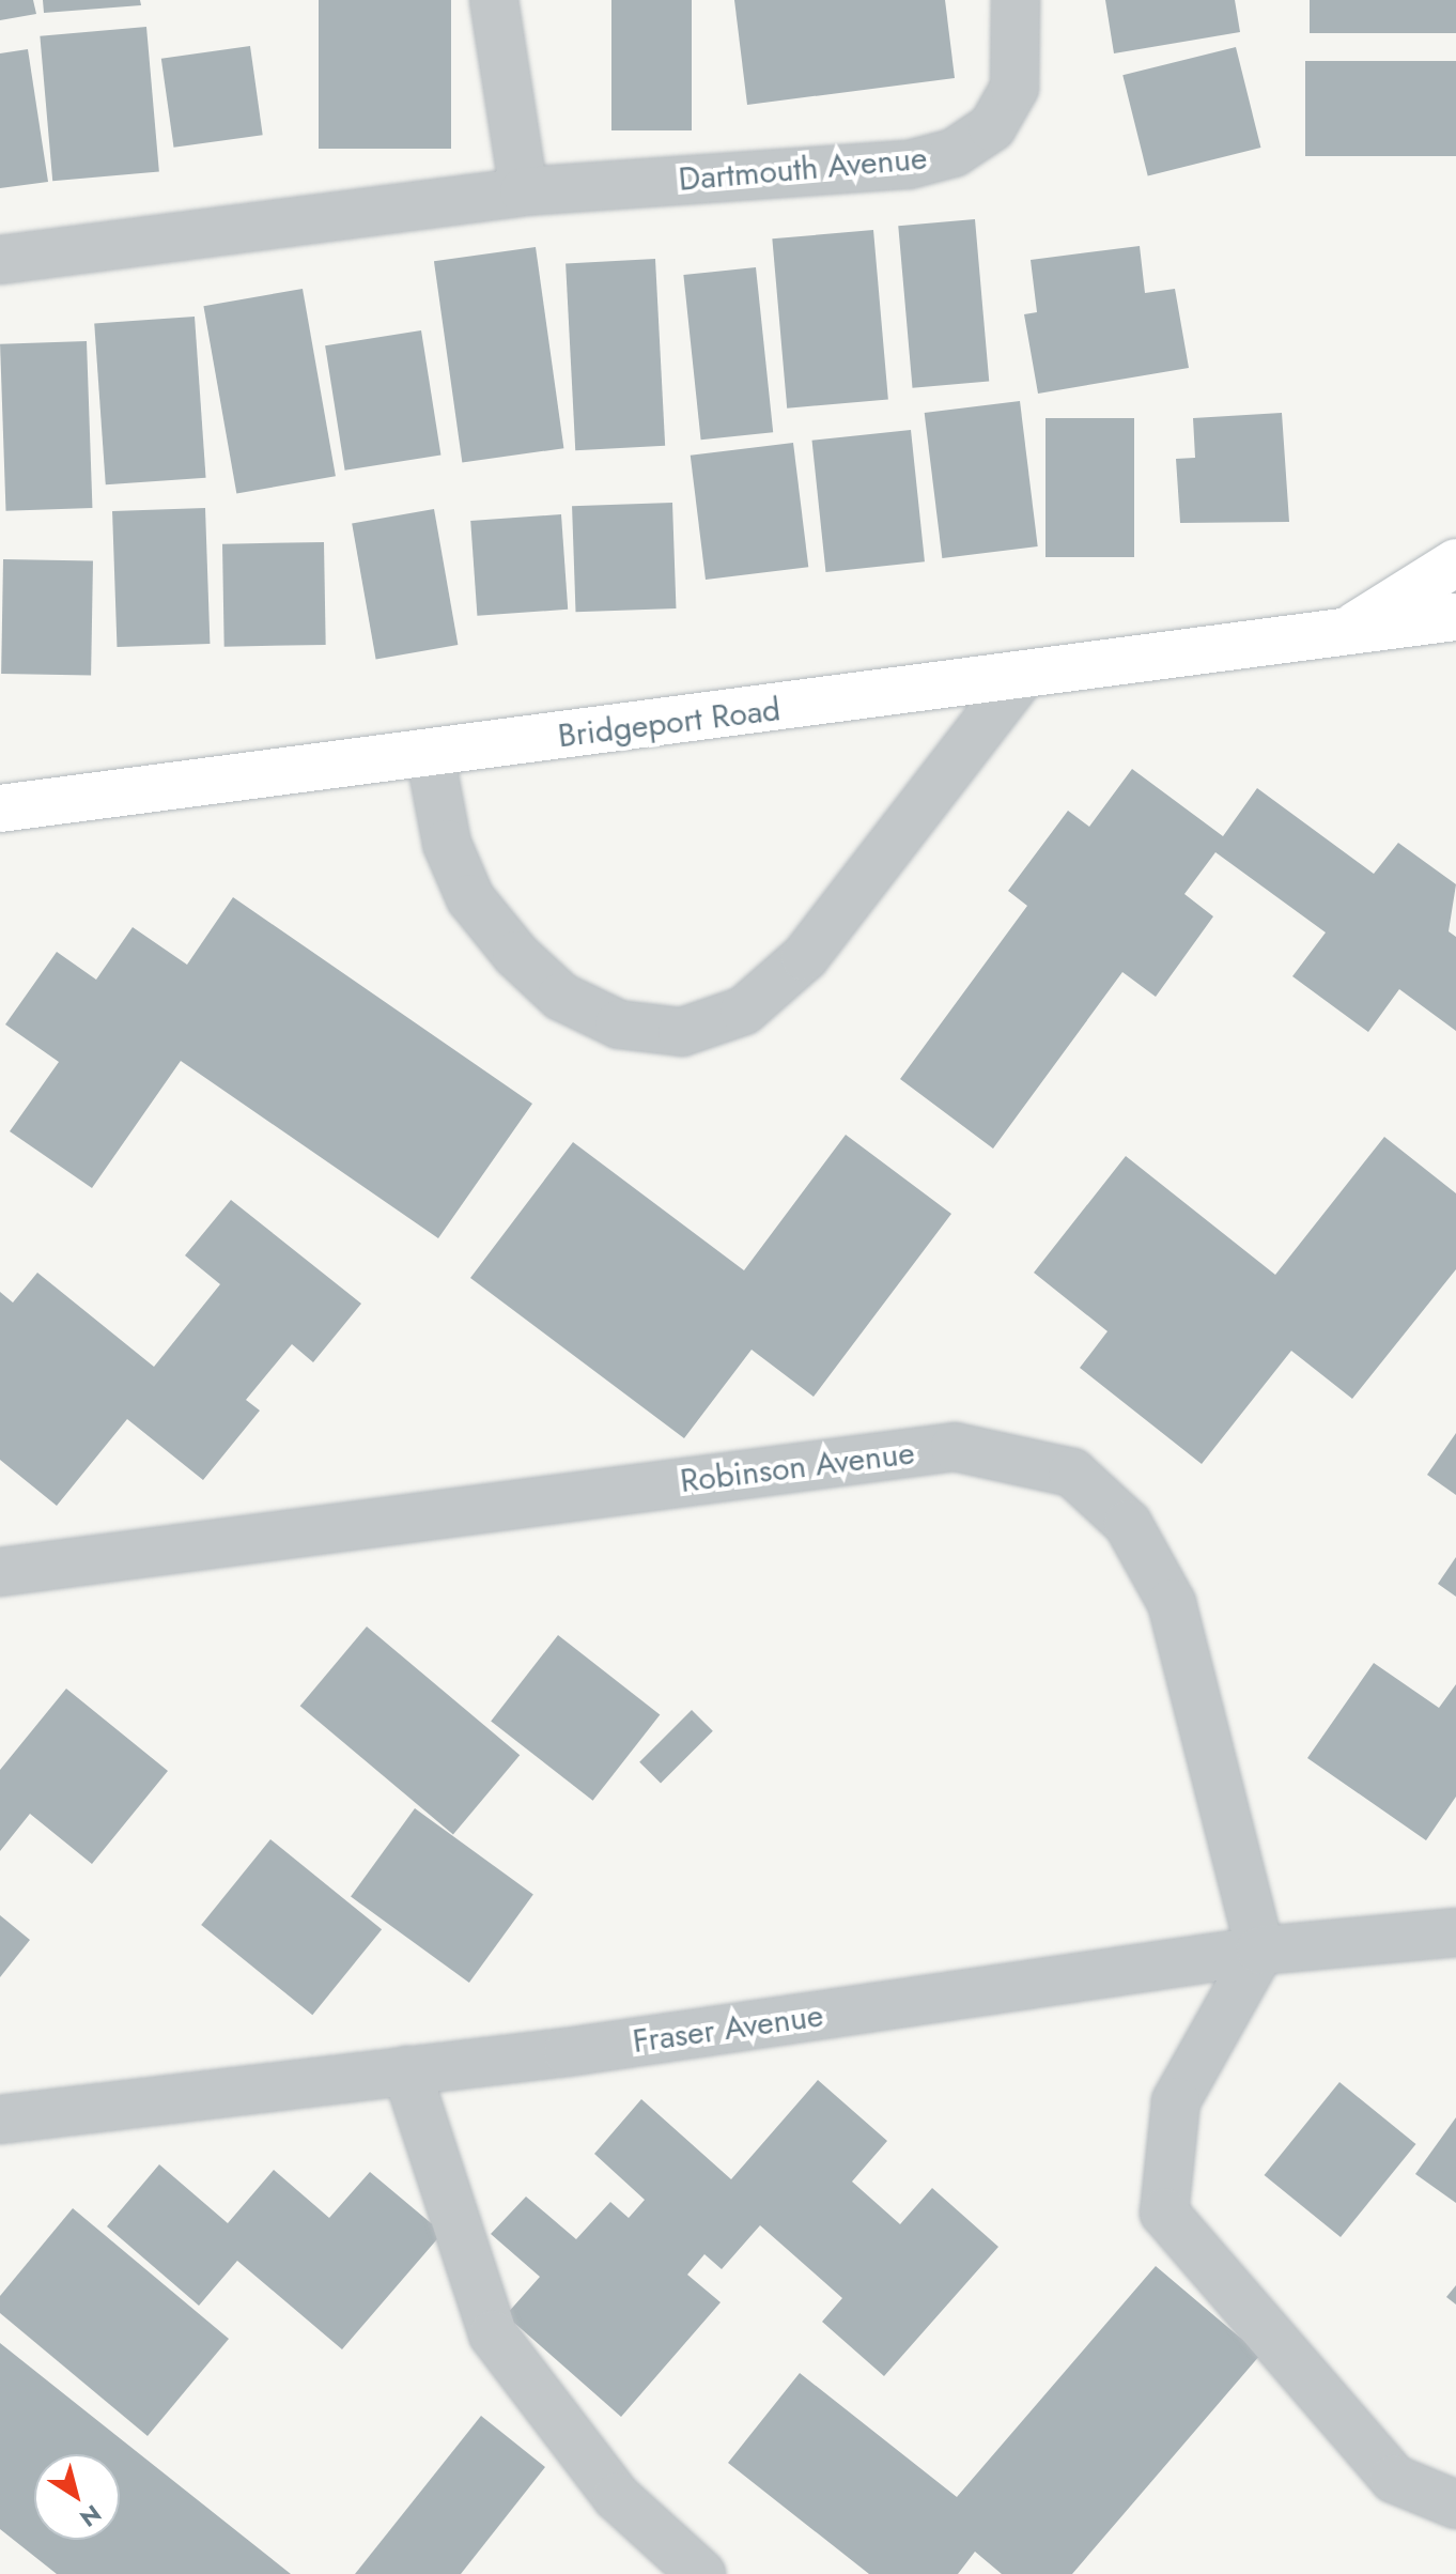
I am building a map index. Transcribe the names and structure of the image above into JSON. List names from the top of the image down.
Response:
{
  "streets": {
    "main road": ["Bridgeport Road"],
    "street": ["Dartmouth Avenue", "Robinson Avenue", "Fraser Avenue"]
  },
  "crossings": [
    ["Robinson Avenue", "Fraser Avenue"]
  ],
  "north": "bottom right"
}
